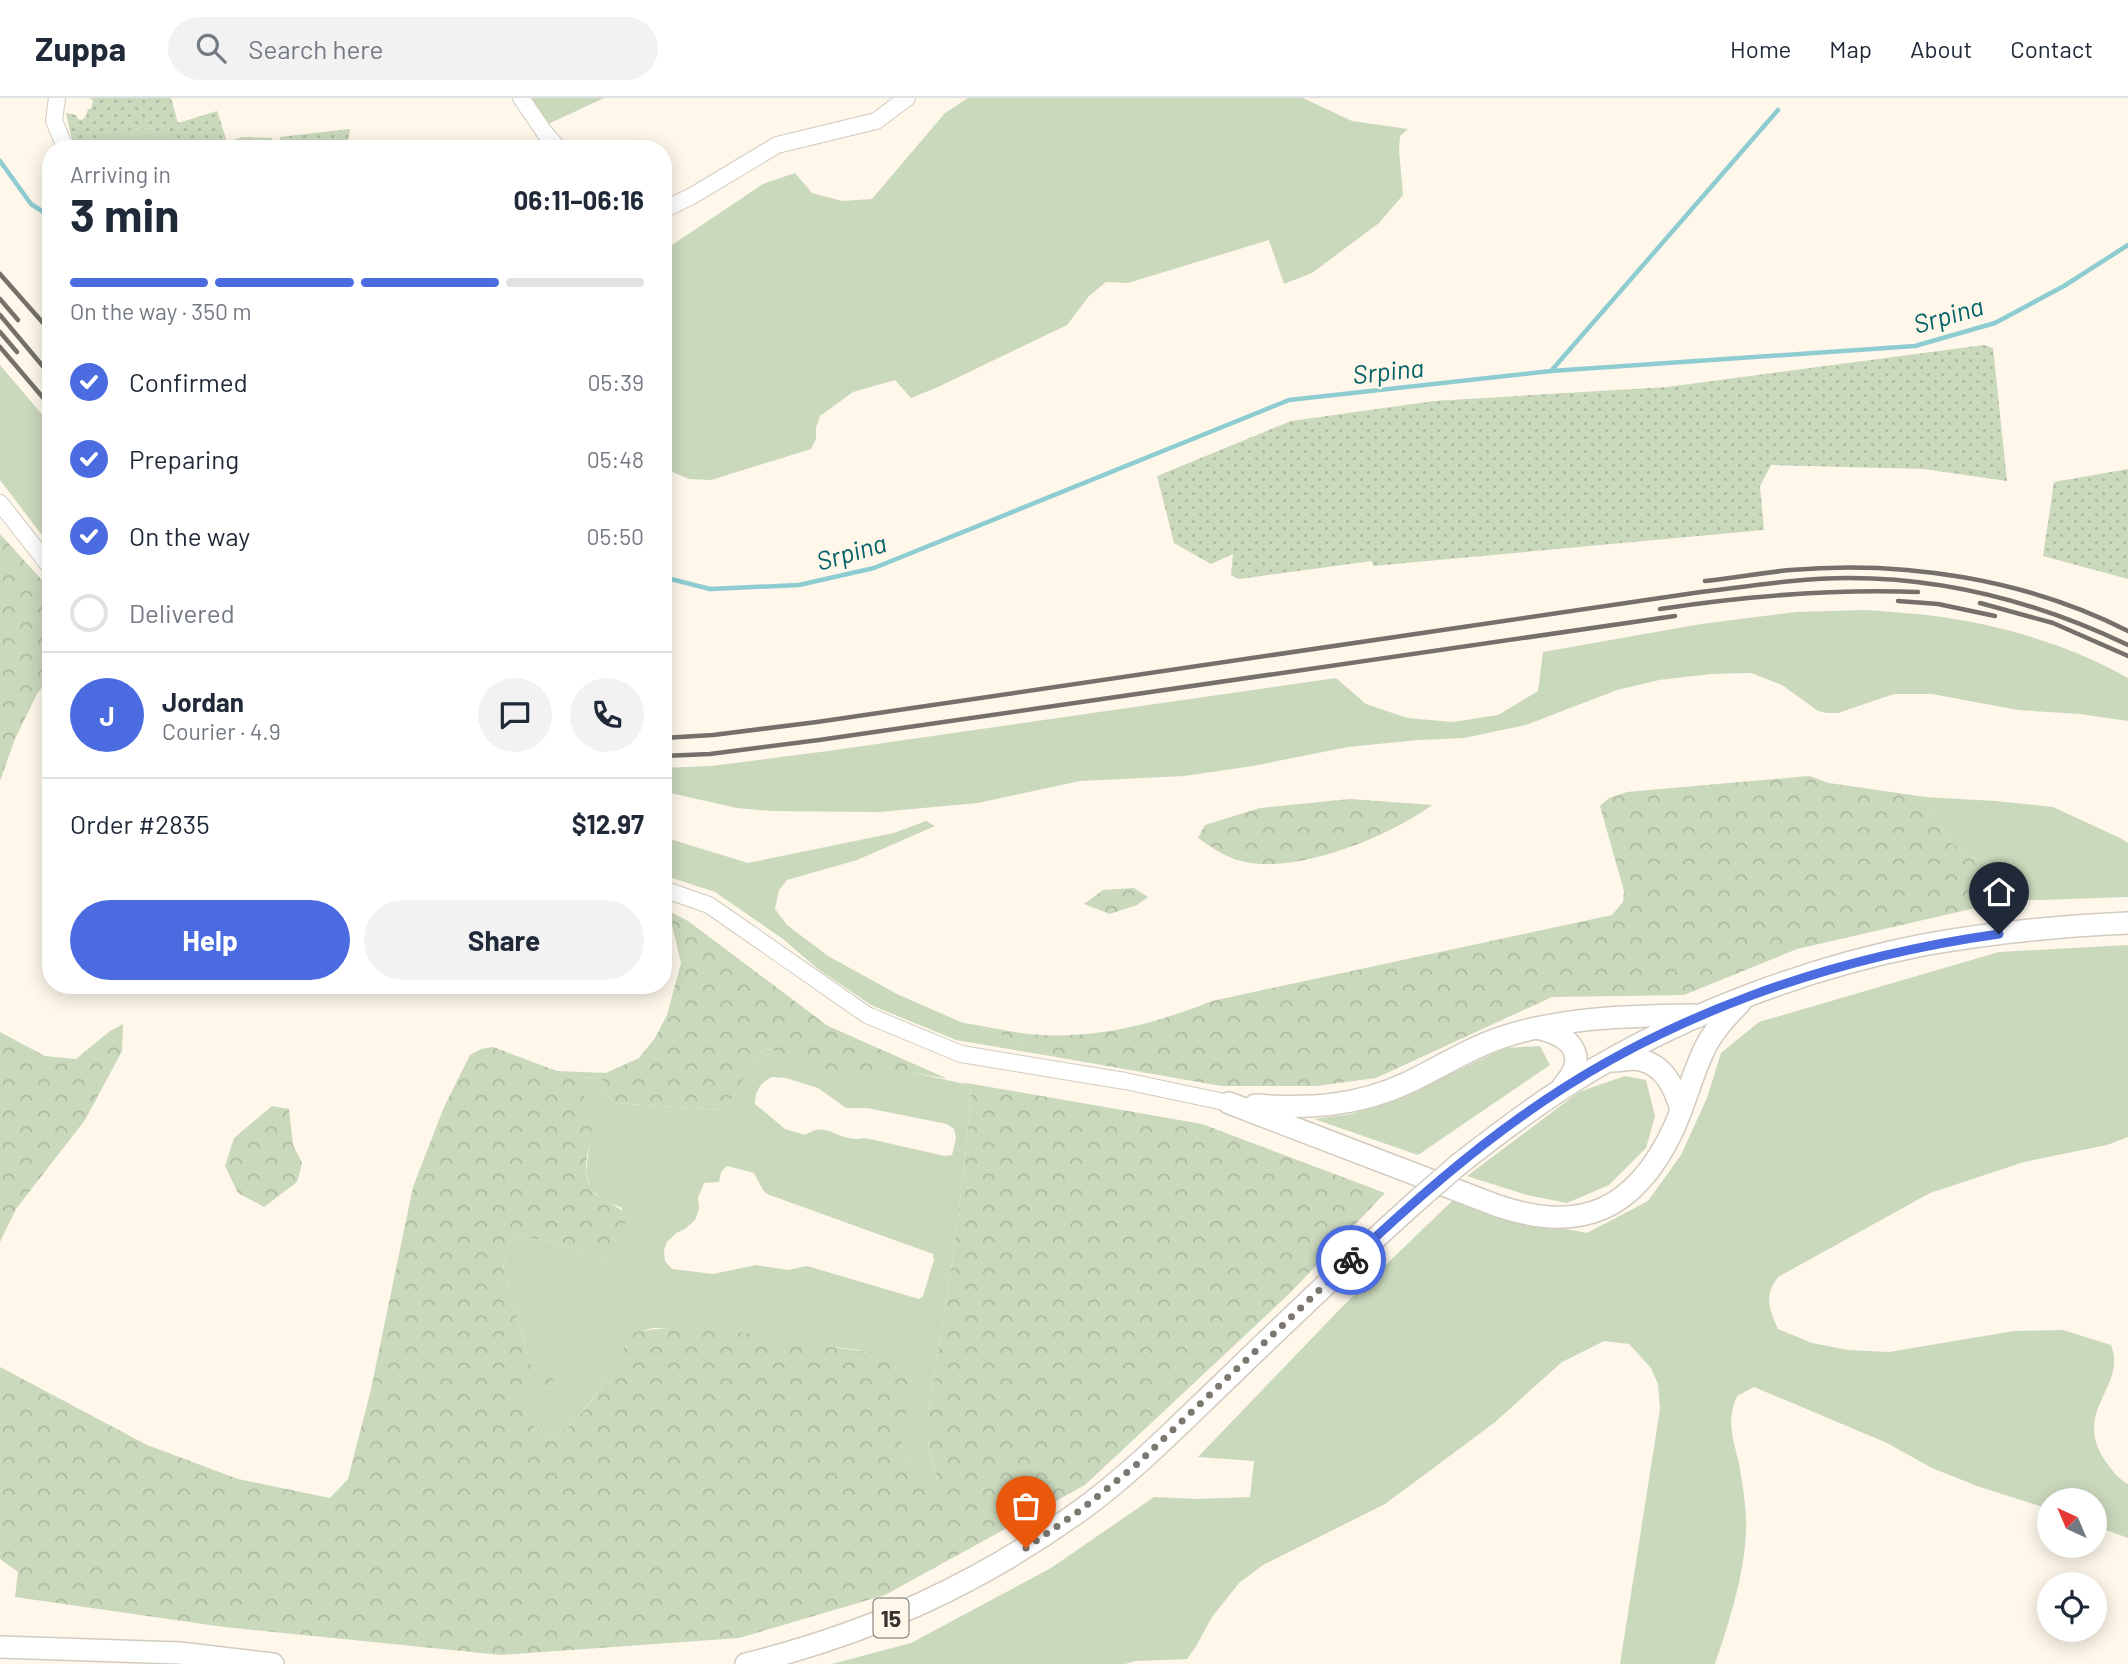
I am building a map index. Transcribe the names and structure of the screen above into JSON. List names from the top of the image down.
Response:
{
  "streets": {
    "main road": ["15"]
  },
  "water": ["Srpina"],
  "north": "top left",
  "page": {
    "header": "Zuppa",
    "search": "Search here",
    "nav": [
      "Home",
      "Map",
      "About",
      "Contact"
    ],
    "heading": ["3 min", "Arriving in", "06:11–06:16"],
    "panel": [
      "Jordan",
      "Courier · 4.9",
      "Order #2835",
      "$12.97"
    ],
    "bar": "On the way · 350 m",
    "list": [
      ["Confirmed", "05:39"],
      ["Preparing", "05:48"],
      ["On the way", "05:50"],
      "Delivered"
    ],
    "round": "J",
    "buttons": ["Help", "Share"]
  }
}
